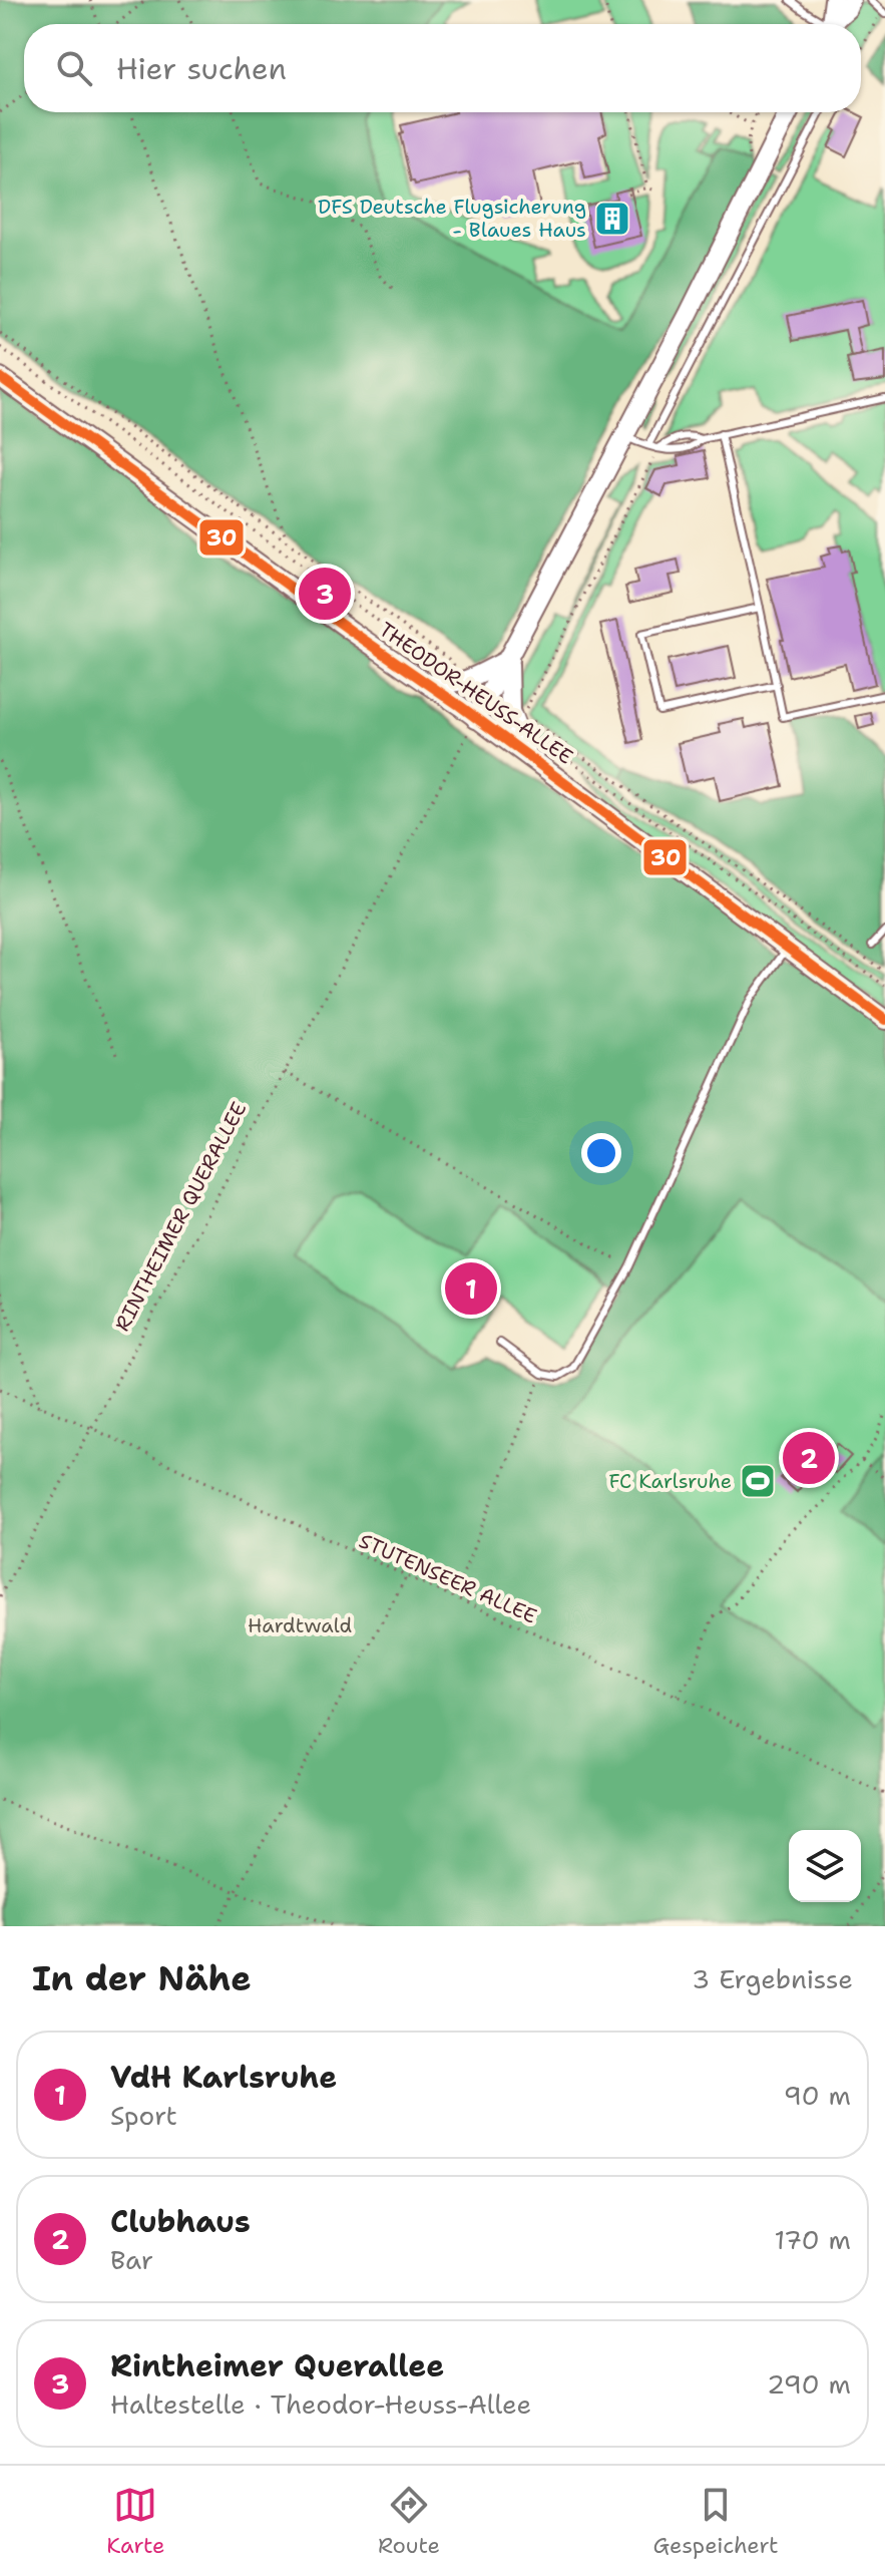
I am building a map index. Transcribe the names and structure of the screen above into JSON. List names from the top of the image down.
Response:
{
  "streets": {
    "main road": ["THEODOR-HEUSS-ALLEE"],
    "path": ["RINTHEIMER QUERALLEE", "STUTENSEER ALLEE"]
  },
  "crossings": [
    ["THEODOR-HEUSS-ALLEE", "RINTHEIMER QUERALLEE"],
    ["RINTHEIMER QUERALLEE", "STUTENSEER ALLEE"]
  ],
  "parks": ["Hardtwald"],
  "places": {
    "building": ["DFS Deutsche Flugsicherung - Blaues Haus"],
    "sports": ["FC Karlsruhe"]
  },
  "lines": ["transit line 30"],
  "page": {
    "search": "Hier suchen",
    "pins": ["3", "1", "2"],
    "heading": ["In der Nähe", "3 Ergebnisse"],
    "list": [
      {
        "mark": "1",
        "name": "VdH Karlsruhe",
        "note": "Sport",
        "value": "90 m"
      },
      {
        "mark": "2",
        "name": "Clubhaus",
        "note": "Bar",
        "value": "170 m"
      },
      {
        "mark": "3",
        "name": "Rintheimer Querallee",
        "note": "Haltestelle · Theodor-Heuss-Allee",
        "value": "290 m"
      }
    ],
    "nav": ["Karte", "Route", "Gespeichert"]
  }
}
